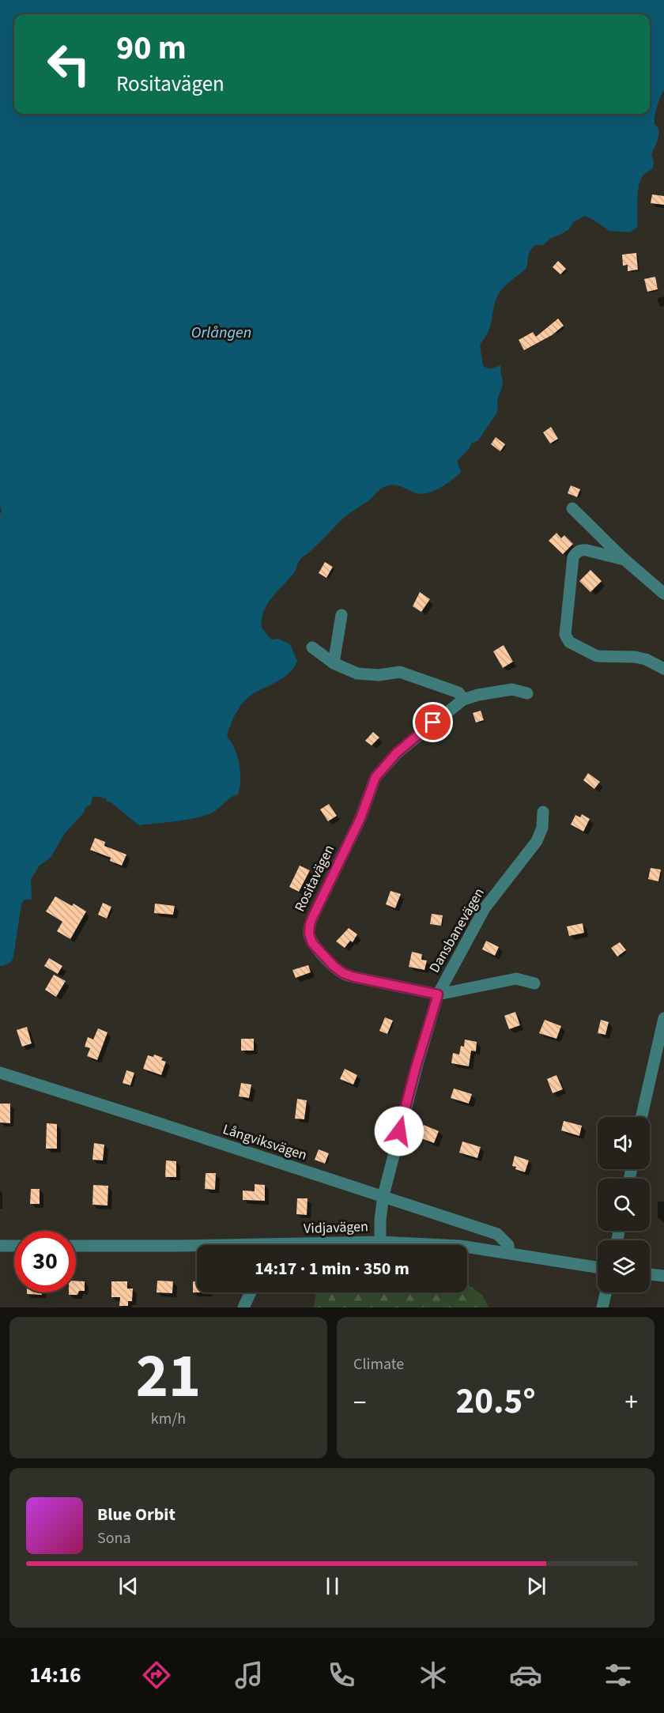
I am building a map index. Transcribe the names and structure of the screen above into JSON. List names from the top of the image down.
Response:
{
  "streets": {
    "street": [
      "Rositavägen",
      "Dansbanevägen",
      "Långviksvägen",
      "Vidjavägen"
    ]
  },
  "crossings": [
    ["Rositavägen", "Dansbanevägen"],
    ["Dansbanevägen", "Långviksvägen"],
    ["Dansbanevägen", "Vidjavägen"],
    ["Långviksvägen", "Vidjavägen"]
  ],
  "water": ["Orlången"],
  "page": {
    "turn": ["90 m", "Rositavägen"],
    "limit": "30",
    "trip": "14:17 · 1 min · 350 m",
    "tile": [
      ["21", "km/h"],
      "Climate"
    ],
    "heat": ["−", "20.5°", "+"],
    "song": ["Blue Orbit", "Sona"],
    "tabs": "14:16"
  }
}
